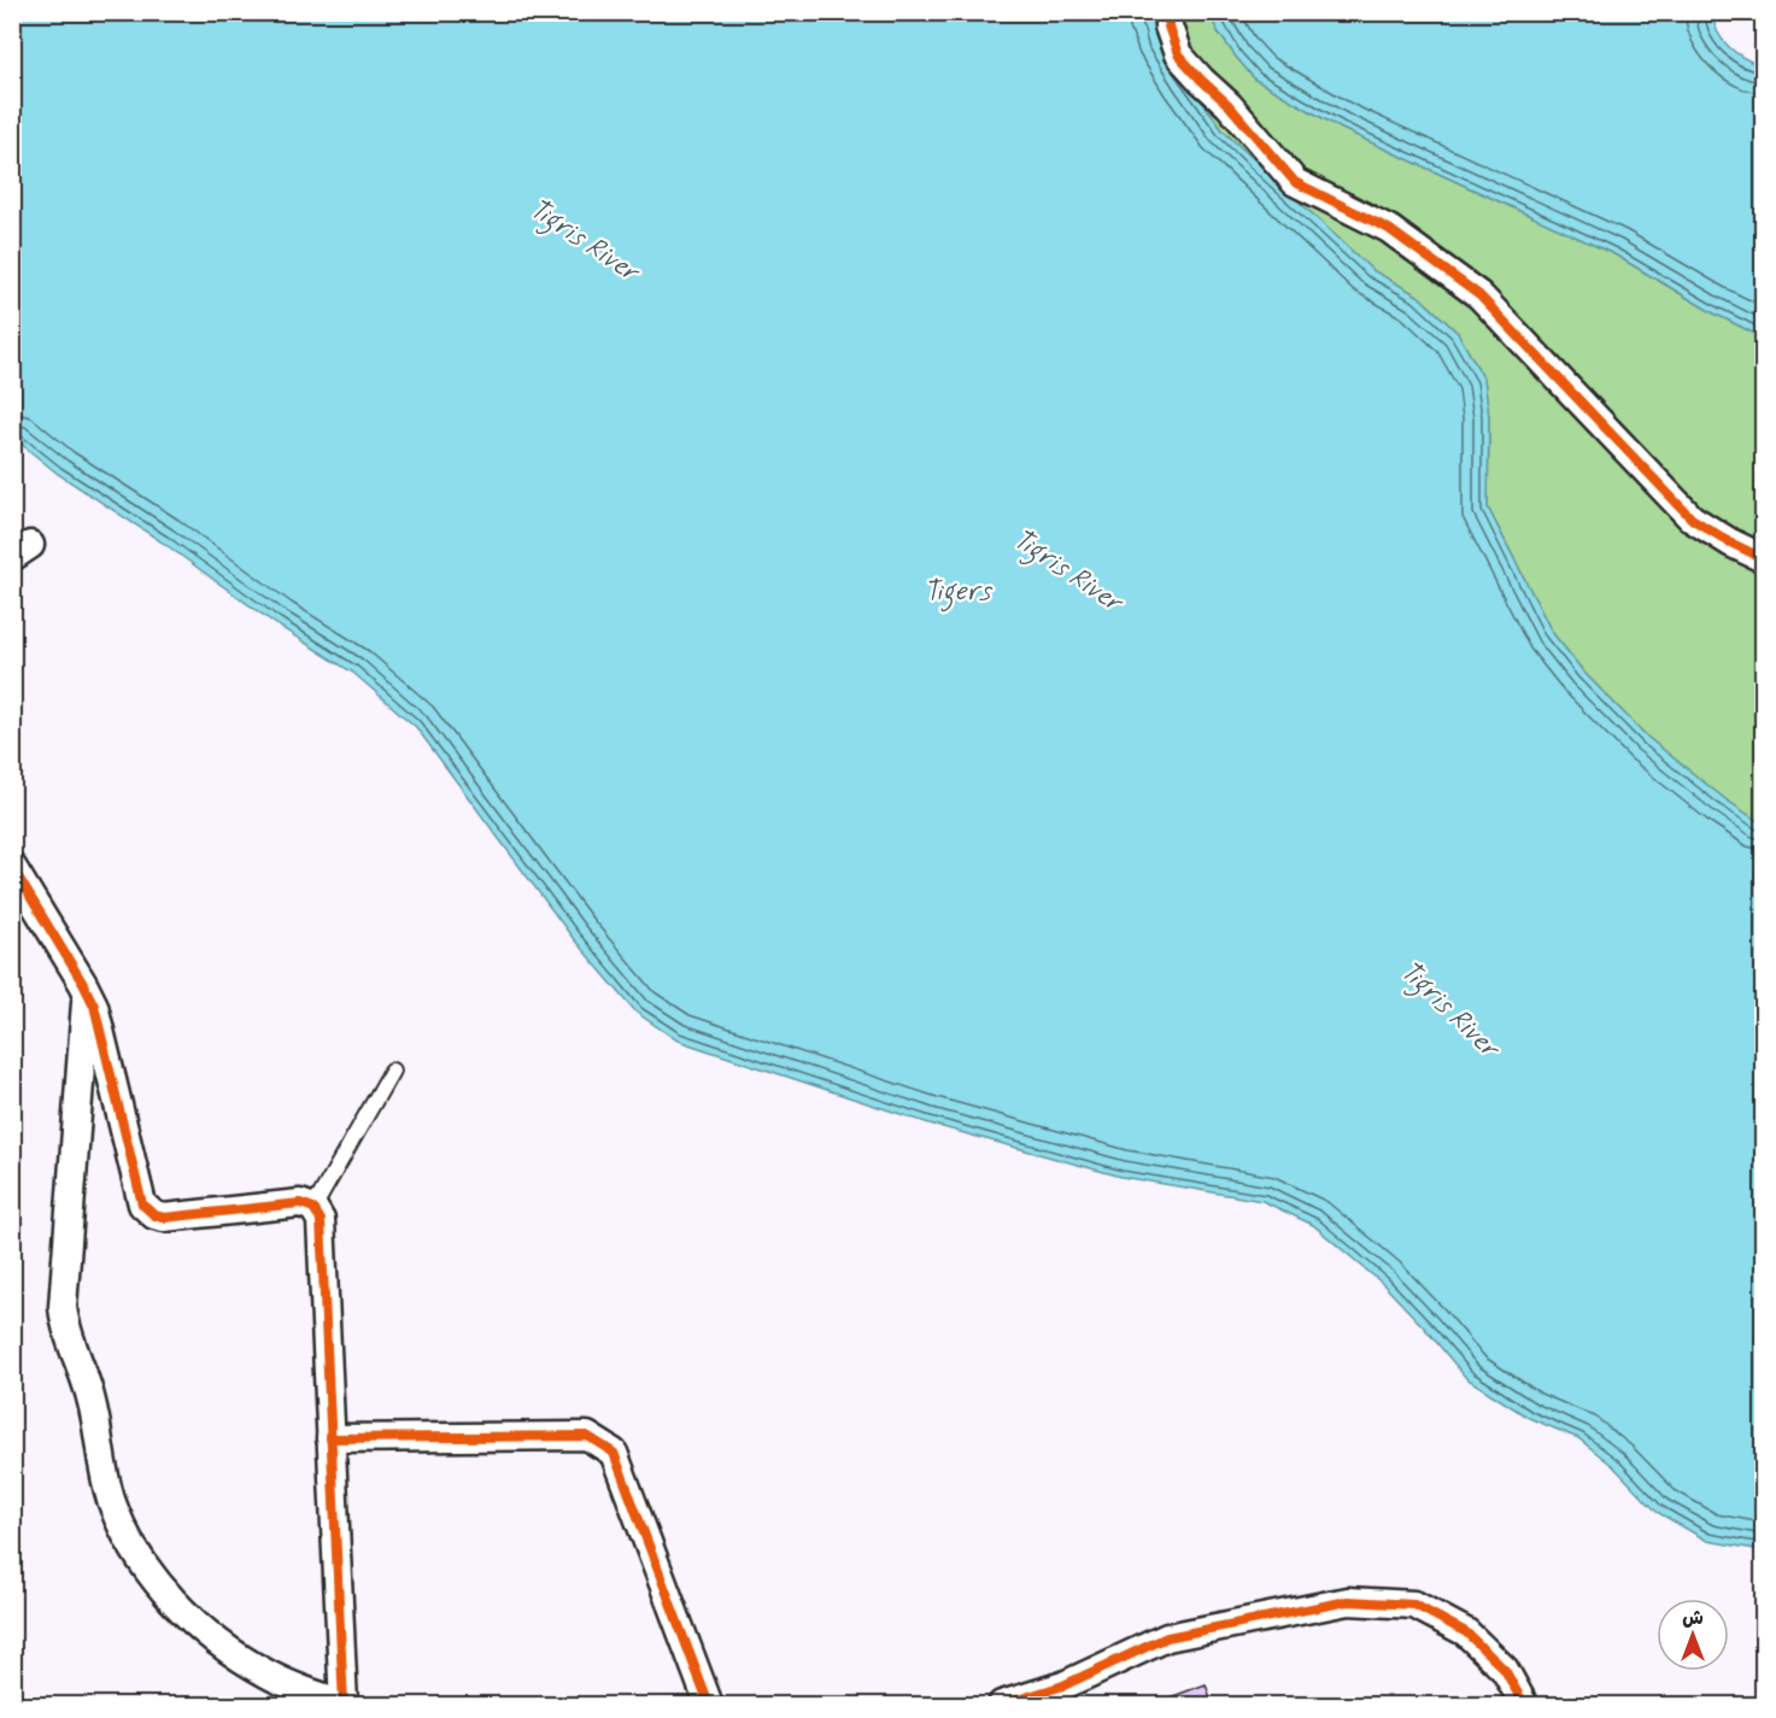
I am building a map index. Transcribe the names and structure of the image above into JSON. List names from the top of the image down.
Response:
{
  "water": ["Tigris River", "Tigers"],
  "north": "top"
}
